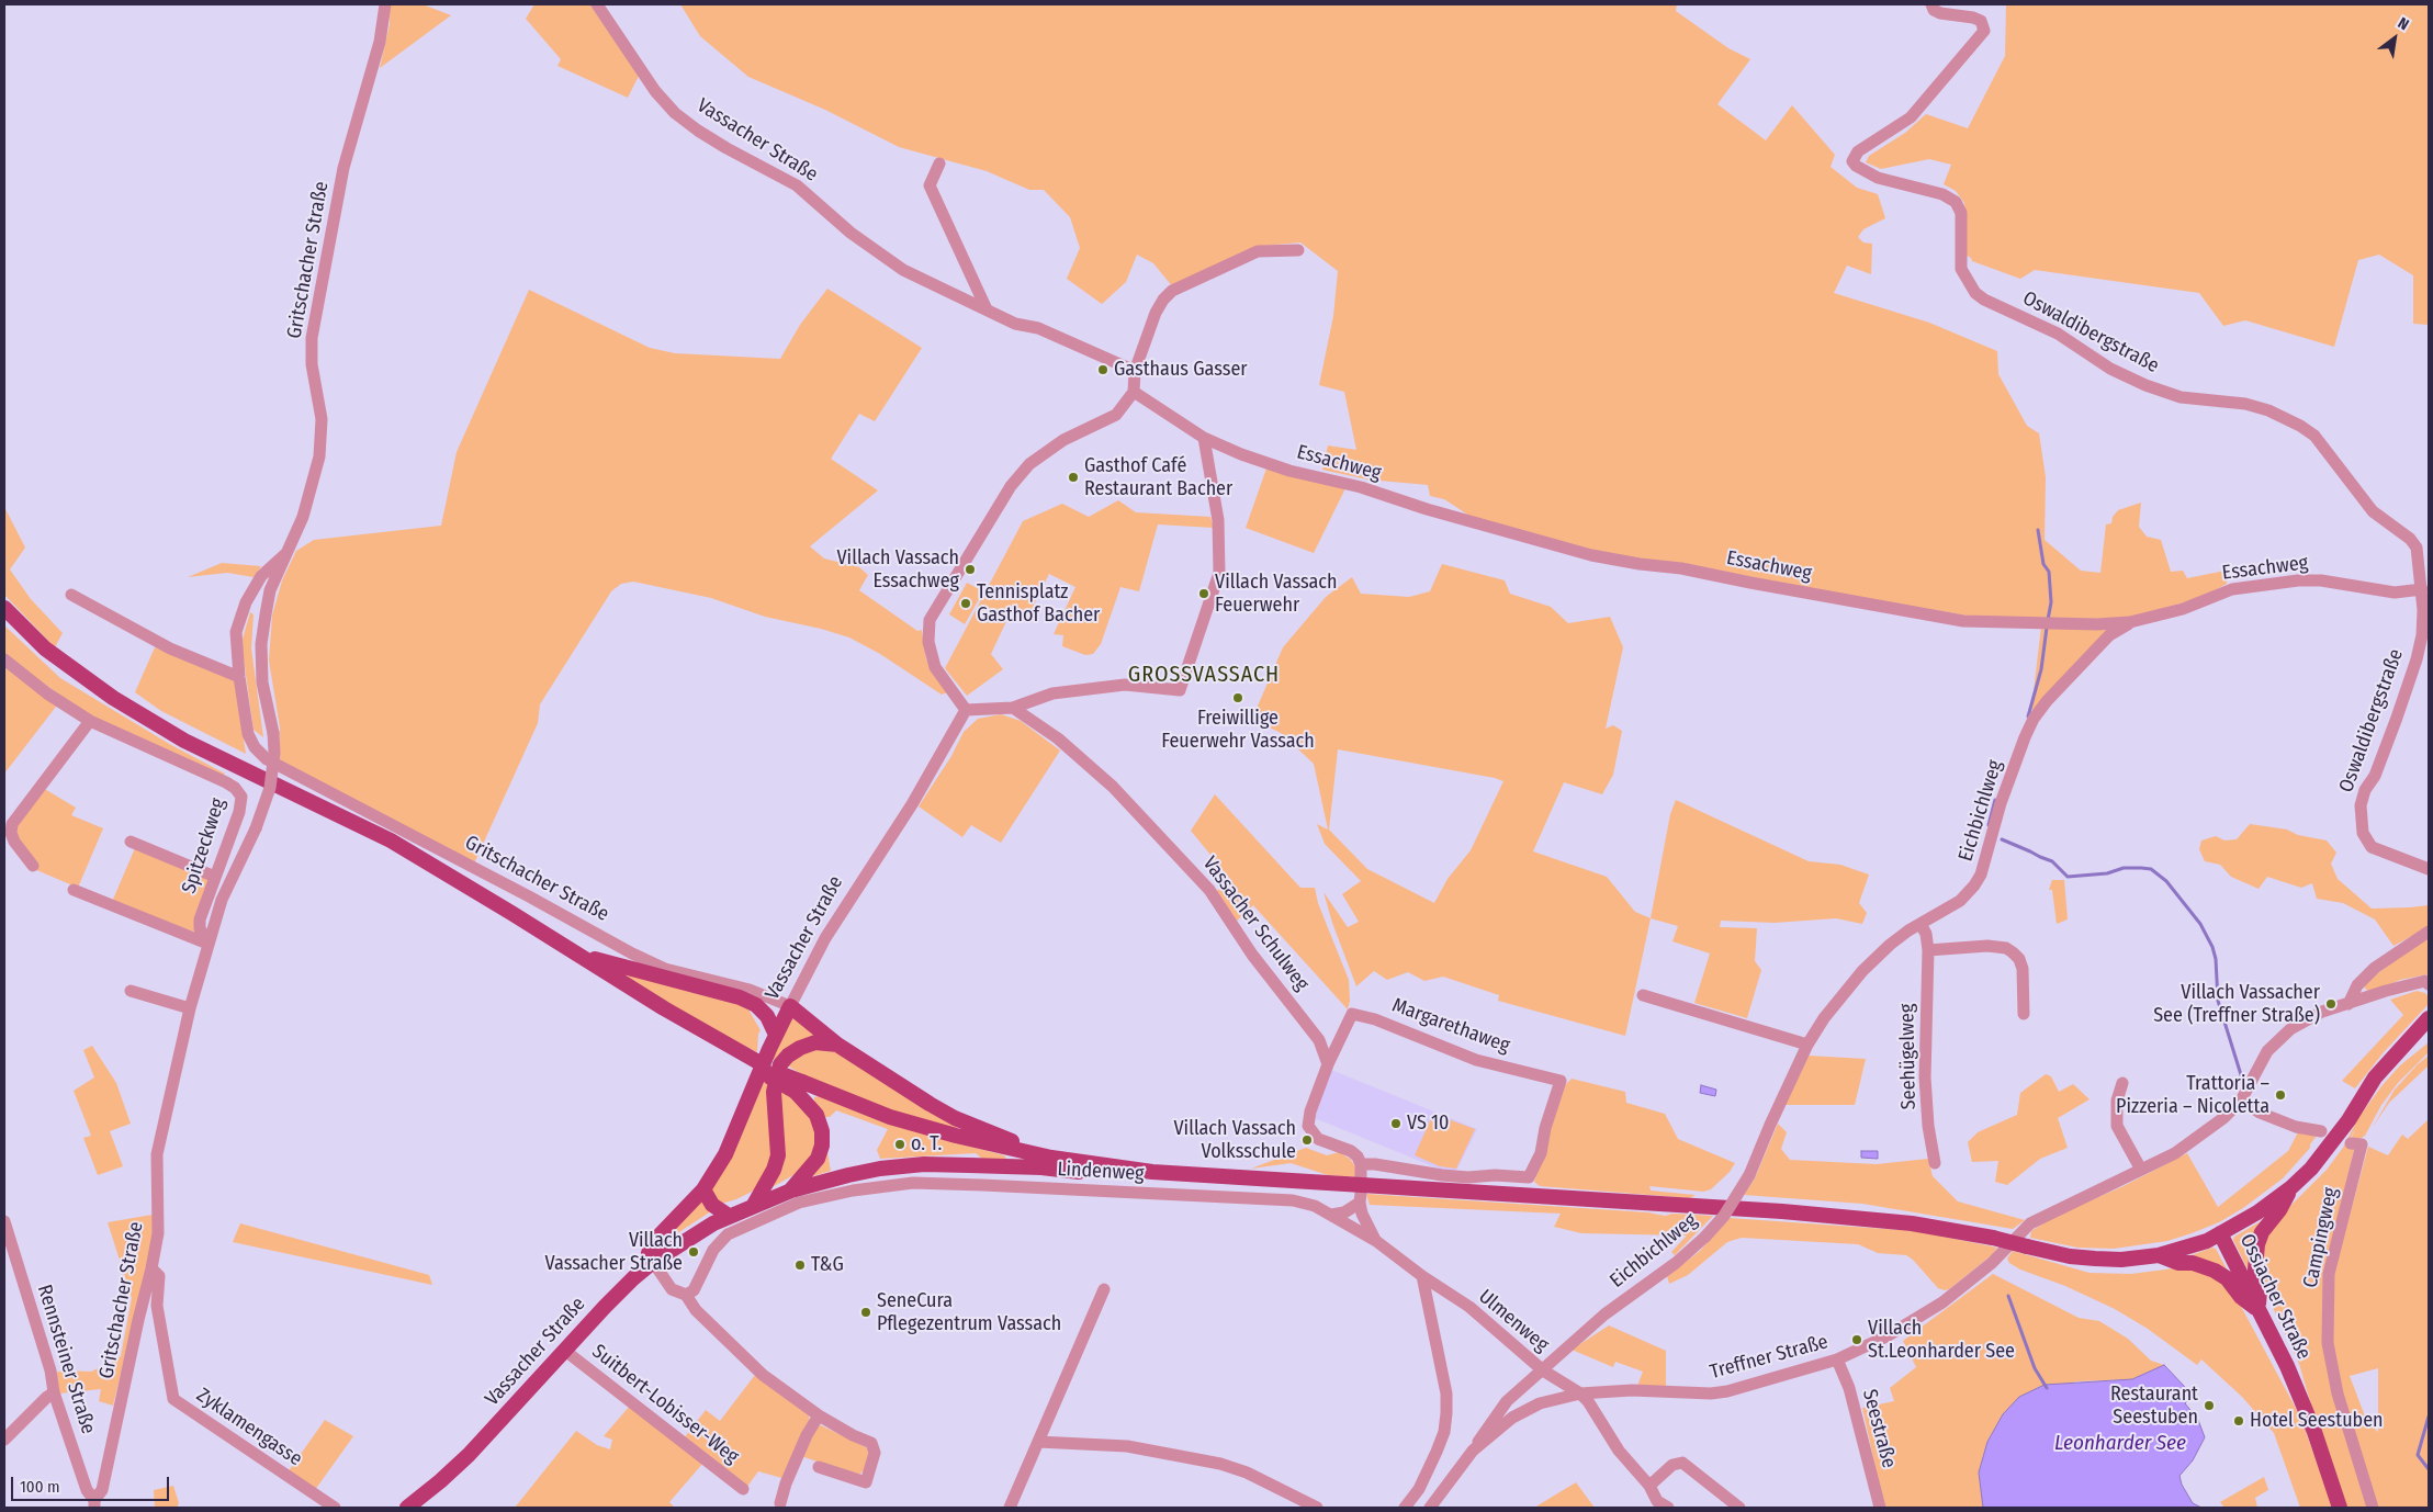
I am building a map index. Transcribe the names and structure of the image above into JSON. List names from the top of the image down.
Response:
{
  "streets": {
    "main road": ["Vassacher Straße", "Ossiacher Straße"],
    "street": [
      "Gritschacher Straße",
      "Oswaldibergstraße",
      "Essachweg",
      "Eichbichlweg",
      "Spitzeckweg",
      "Vassacher Schulweg",
      "Margarethaweg",
      "Seehügelweg",
      "Lindenweg",
      "Campingweg",
      "Ulmenweg",
      "Treffner Straße",
      "Rennsteiner Straße",
      "Suitbert-Lobisser-Weg",
      "Zyklamengasse",
      "Seestraße"
    ]
  },
  "crossings": [
    ["Vassacher Straße", "Gritschacher Straße"],
    ["Vassacher Straße", "Suitbert-Lobisser-Weg"],
    ["Gritschacher Straße", "Spitzeckweg"],
    ["Gritschacher Straße", "Rennsteiner Straße"],
    ["Gritschacher Straße", "Zyklamengasse"],
    ["Oswaldibergstraße", "Essachweg"],
    ["Essachweg", "Eichbichlweg"],
    ["Eichbichlweg", "Seehügelweg"],
    ["Eichbichlweg", "Ulmenweg"],
    ["Eichbichlweg", "Treffner Straße"],
    ["Vassacher Schulweg", "Margarethaweg"],
    ["Lindenweg", "Ulmenweg"],
    ["Ulmenweg", "Treffner Straße"],
    ["Treffner Straße", "Seestraße"]
  ],
  "districts": ["GROSSVASSACH"],
  "water": ["Leonharder See"],
  "places": [
    "Gasthaus Gasser",
    "Gasthof Café Restaurant Bacher",
    "Villach Vassach Essachweg",
    "Villach Vassach Feuerwehr",
    "Tennisplatz Gasthof Bacher",
    "Freiwillige Feuerwehr Vassach",
    "Villach Vassacher See (Treffner Straße)",
    "Trattoria – Pizzeria – Nicoletta",
    "VS 10",
    "Villach Vassach Volksschule",
    "o. T.",
    "Villach Vassacher Straße",
    "T&G",
    "SeneCura Pflegezentrum Vassach",
    "Villach St.Leonharder See",
    "Restaurant Seestuben",
    "Hotel Seestuben"
  ],
  "scale_bar": "100 m",
  "north": "top right"
}
